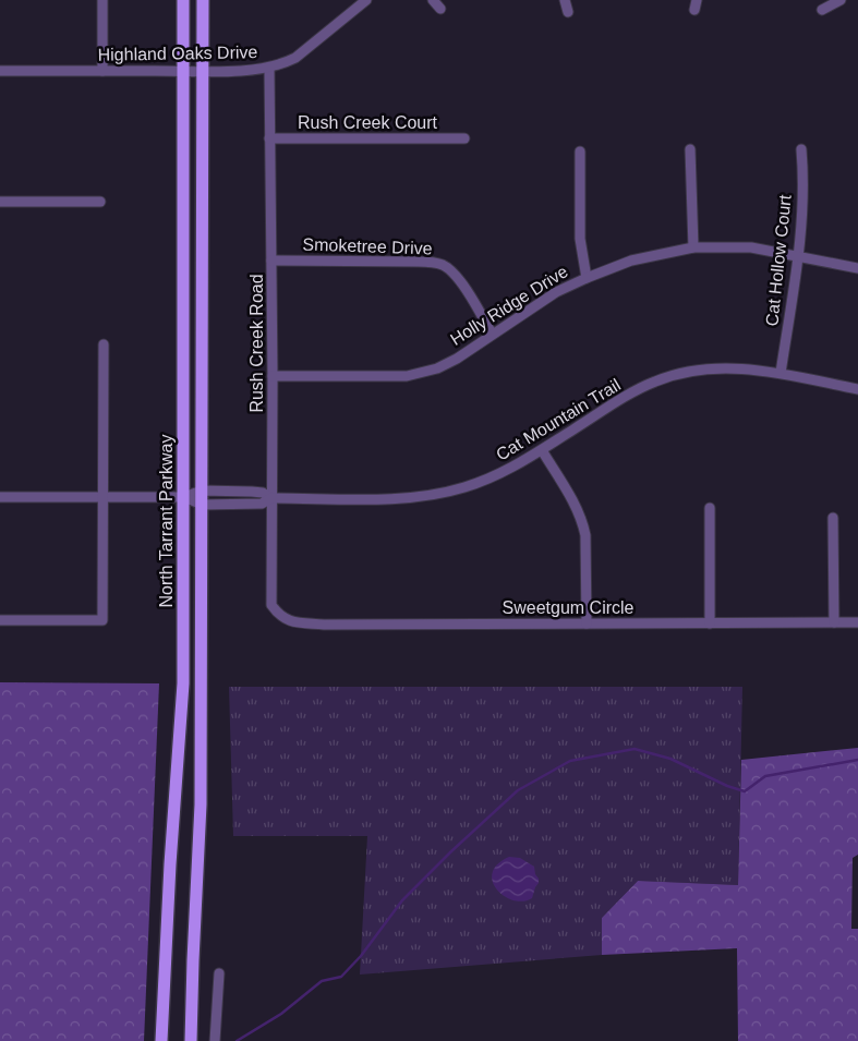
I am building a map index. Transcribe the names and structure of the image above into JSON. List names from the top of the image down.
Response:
{
  "streets": {
    "main road": ["North Tarrant Parkway"],
    "street": [
      "Highland Oaks Drive",
      "Rush Creek Court",
      "Smoketree Drive",
      "Cat Hollow Court",
      "Holly Ridge Drive",
      "Rush Creek Road",
      "Cat Mountain Trail",
      "Sweetgum Circle"
    ]
  },
  "crossings": [
    ["Highland Oaks Drive", "Rush Creek Road"],
    ["Highland Oaks Drive", "North Tarrant Parkway"],
    ["Rush Creek Court", "Rush Creek Road"],
    ["Smoketree Drive", "Holly Ridge Drive"],
    ["Smoketree Drive", "Rush Creek Road"],
    ["Cat Hollow Court", "Holly Ridge Drive"],
    ["Cat Hollow Court", "Cat Mountain Trail"],
    ["Holly Ridge Drive", "Rush Creek Road"],
    ["Rush Creek Road", "Cat Mountain Trail"],
    ["Rush Creek Road", "Sweetgum Circle"],
    ["Cat Mountain Trail", "North Tarrant Parkway"]
  ]
}
